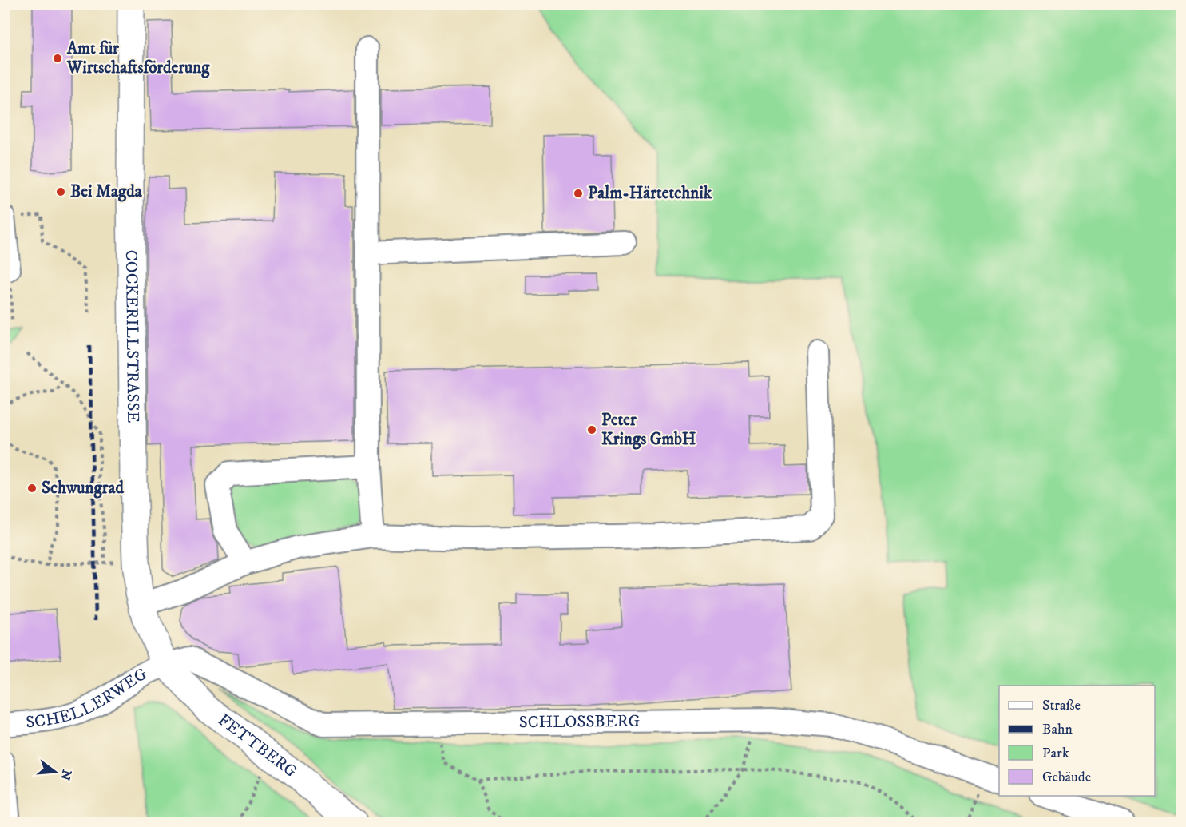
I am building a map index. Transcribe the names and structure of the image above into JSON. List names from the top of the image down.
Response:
{
  "streets": {
    "main road": ["COCKERILLSTRASSE", "FETTBERG"],
    "street": ["SCHELLERWEG", "SCHLOSSBERG"]
  },
  "crossings": [
    ["COCKERILLSTRASSE", "SCHELLERWEG"],
    ["COCKERILLSTRASSE", "SCHLOSSBERG"],
    ["COCKERILLSTRASSE", "FETTBERG"],
    ["SCHELLERWEG", "SCHLOSSBERG"],
    ["SCHELLERWEG", "FETTBERG"],
    ["SCHLOSSBERG", "FETTBERG"]
  ],
  "places": [
    "Amt für Wirtschaftsförderung",
    "Bei Magda",
    "Palm-Härtetchnik",
    "Peter Krings GmbH",
    "Schwungrad"
  ],
  "legend": [
    "Straße",
    "Bahn",
    "Park",
    "Gebäude"
  ],
  "north": "right"
}
